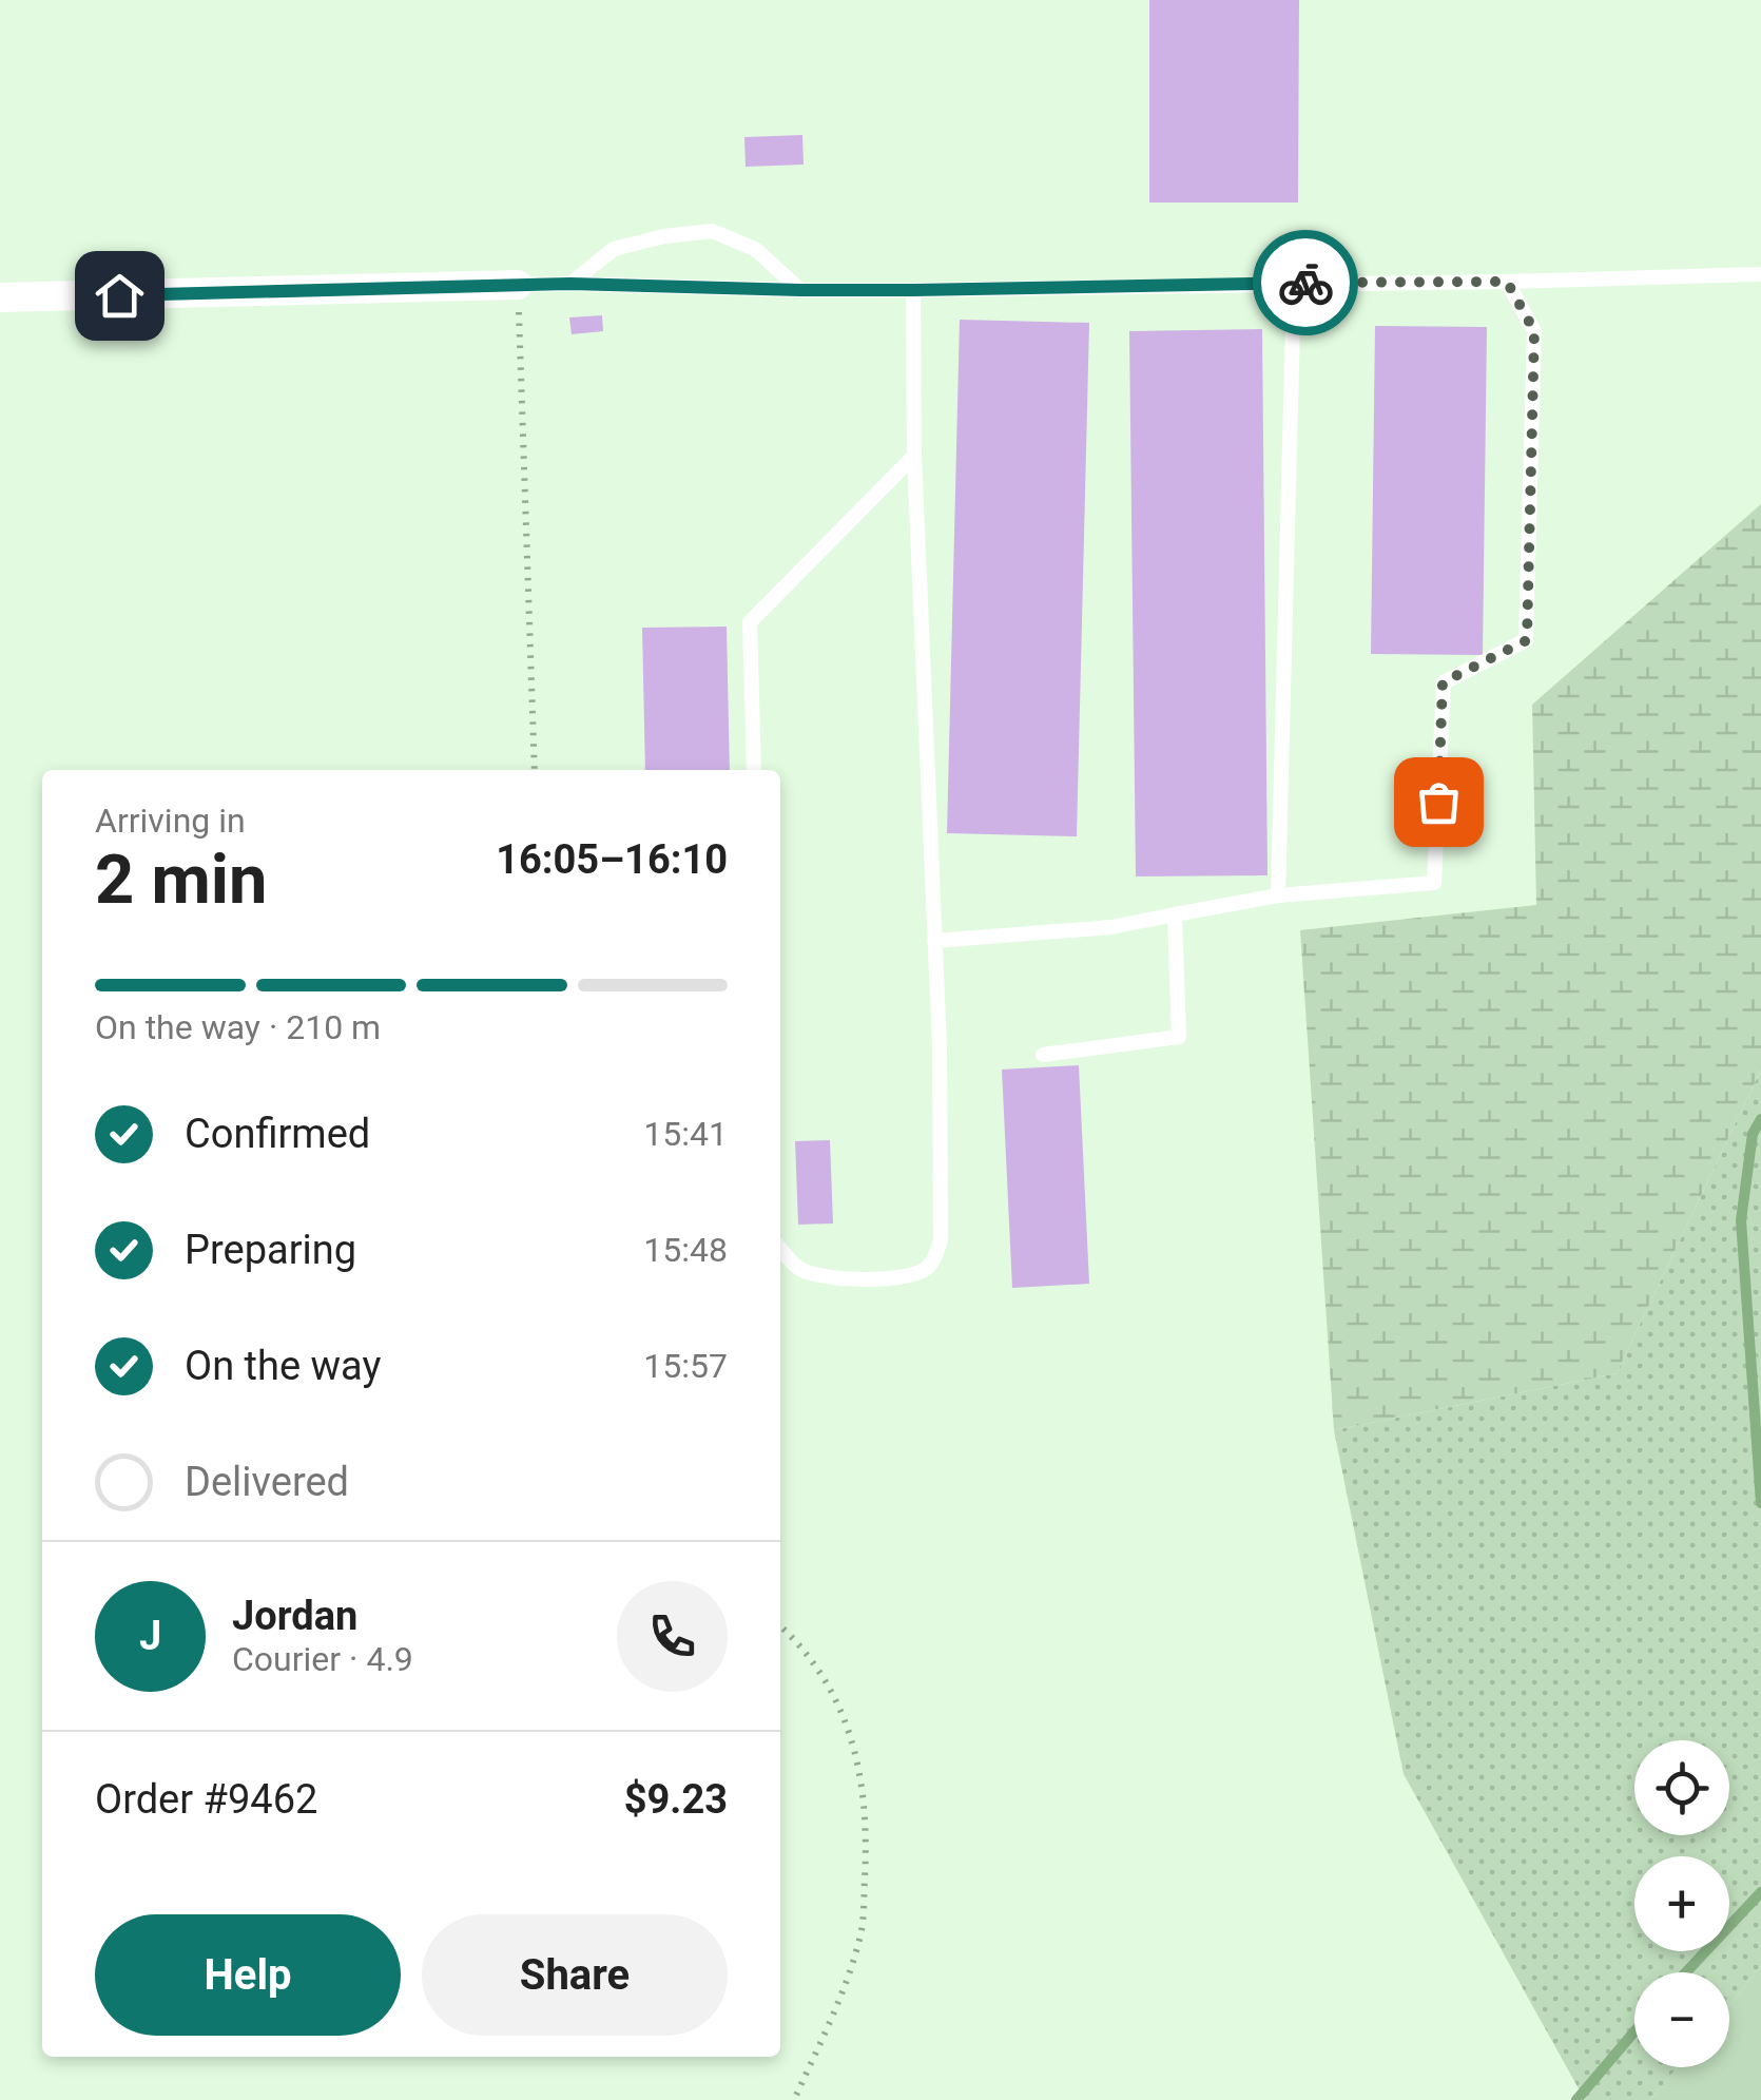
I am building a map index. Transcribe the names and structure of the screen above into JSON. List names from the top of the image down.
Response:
{
  "page": {
    "heading": ["2 min", "Arriving in", "16:05–16:10"],
    "panel": [
      "Jordan",
      "Courier · 4.9",
      "Order #9462",
      "$9.23"
    ],
    "bar": "On the way · 210 m",
    "list": [
      ["Confirmed", "15:41"],
      ["Preparing", "15:48"],
      ["On the way", "15:57"],
      "Delivered"
    ],
    "round": "J",
    "map_buttons": ["+", "−"],
    "buttons": ["Help", "Share"]
  }
}
